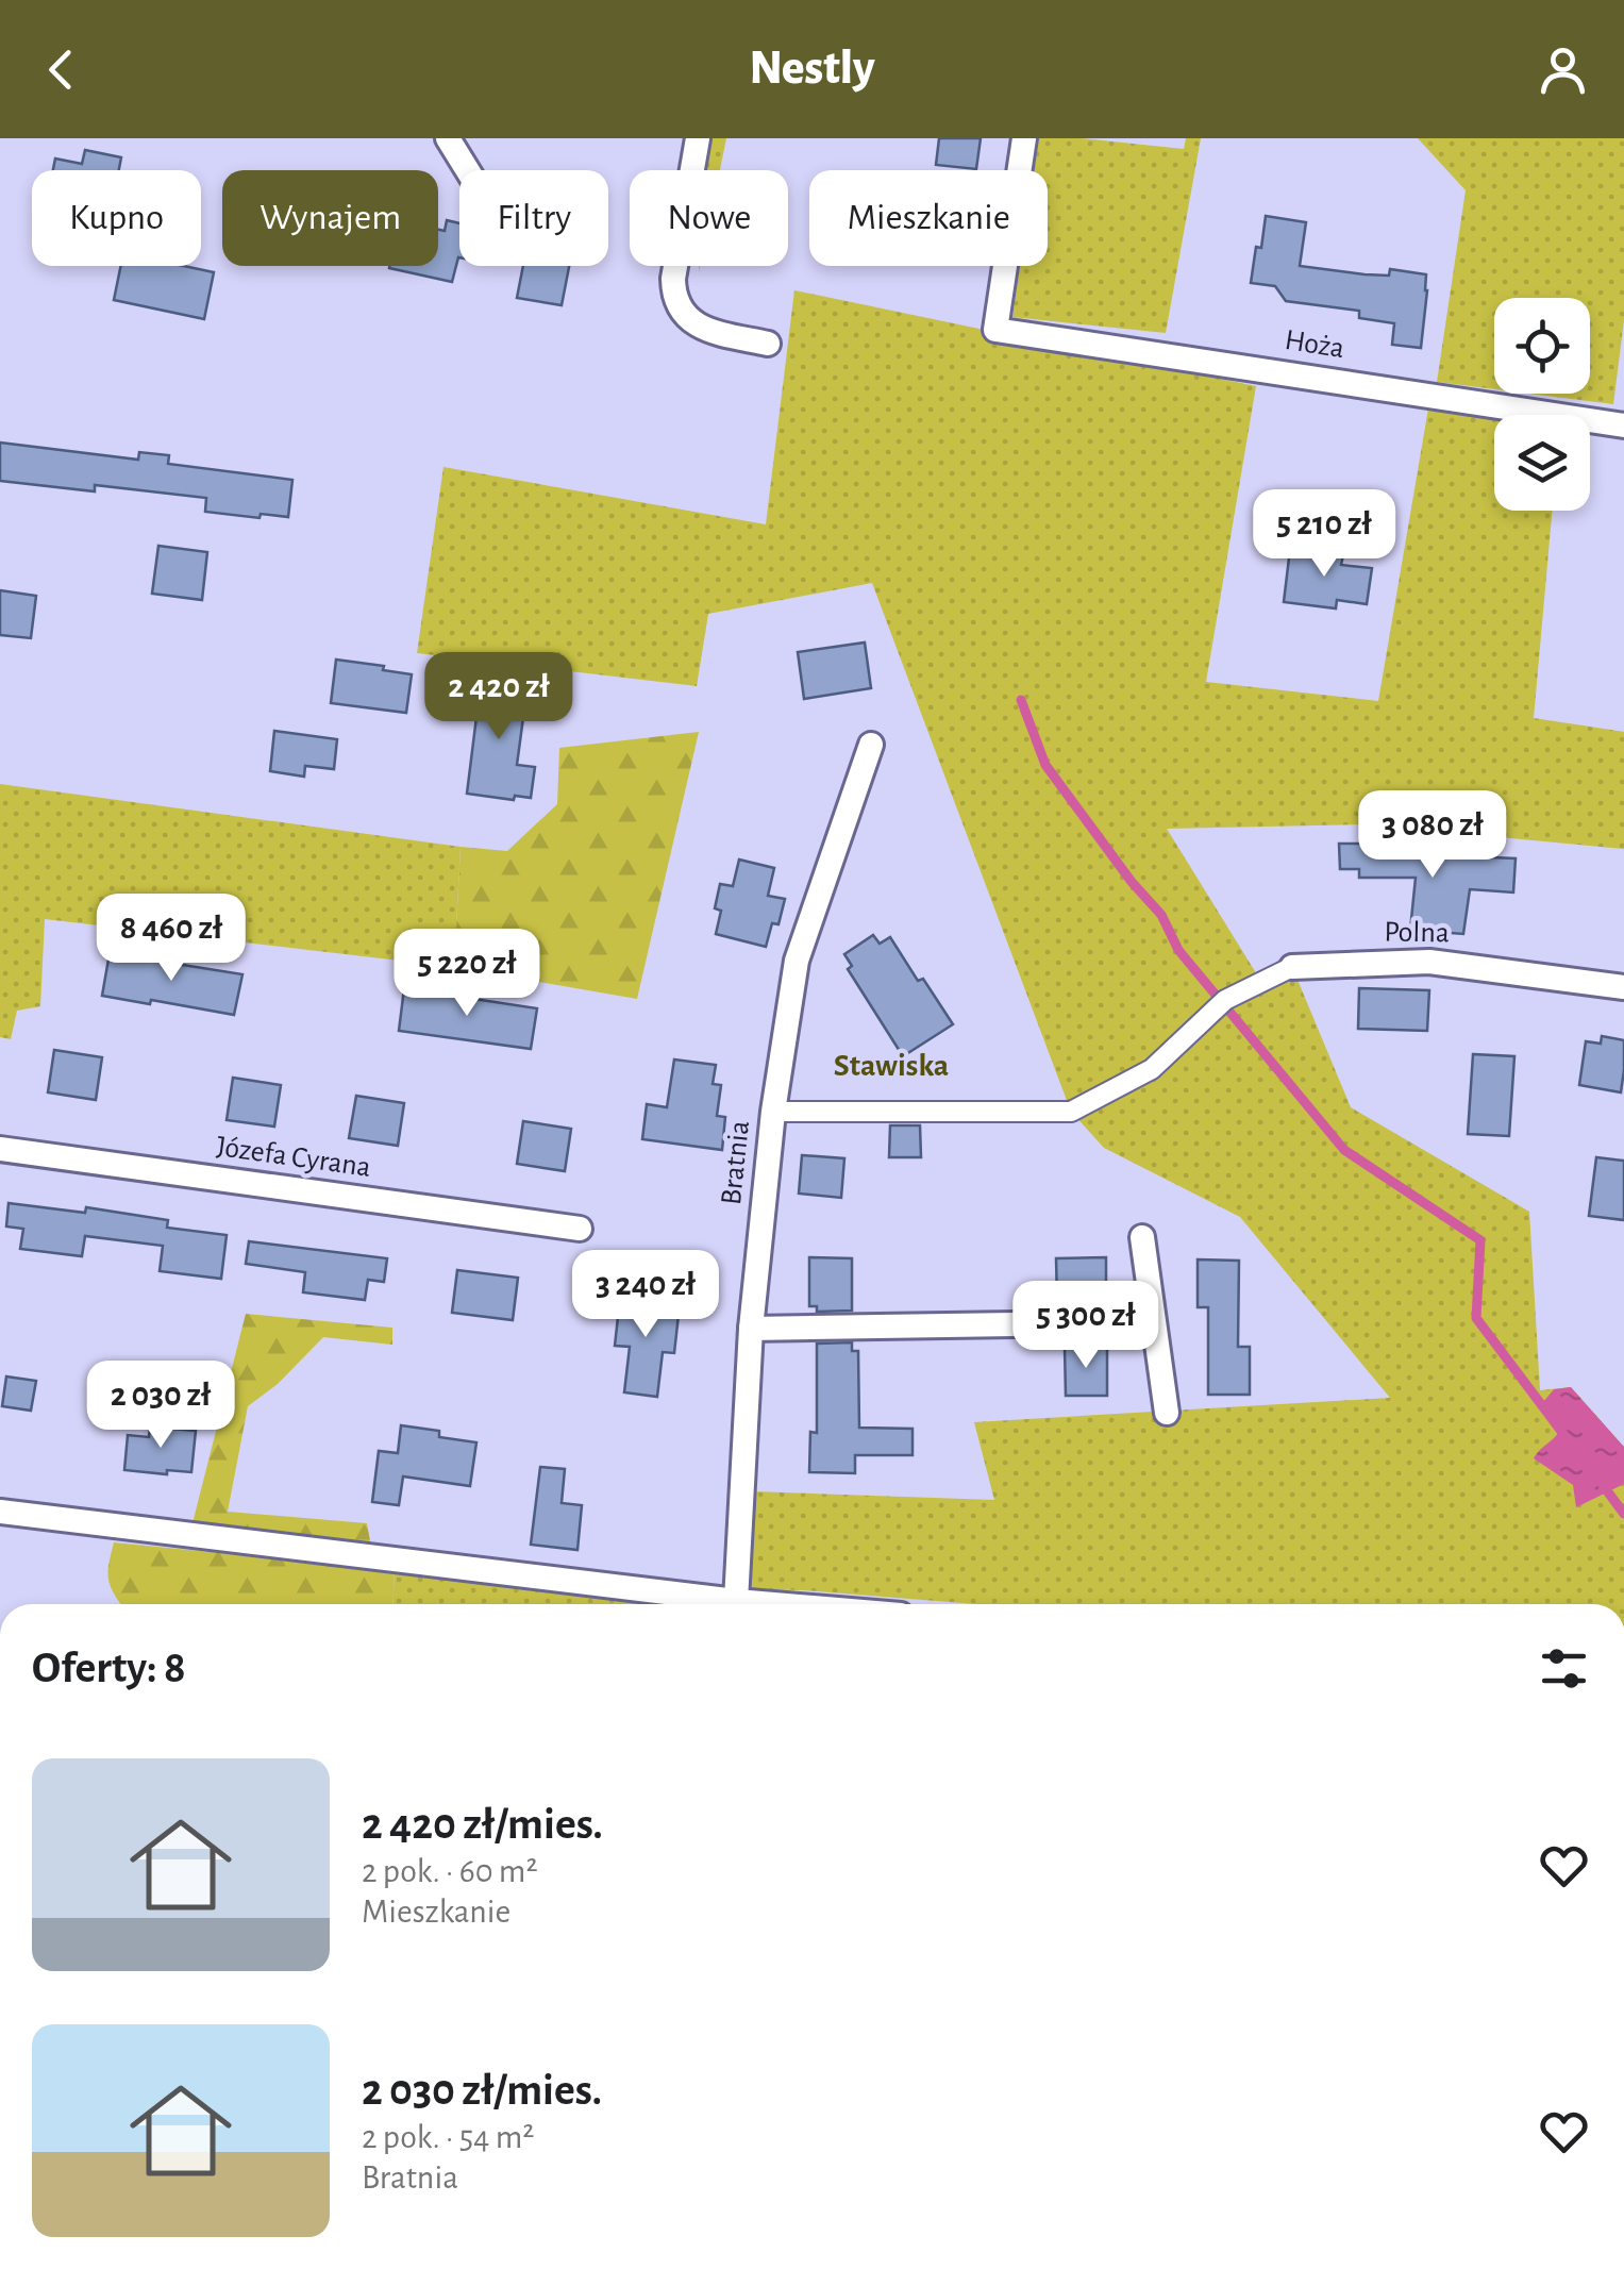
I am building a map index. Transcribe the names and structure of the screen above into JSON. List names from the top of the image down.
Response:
{
  "streets": {
    "street": [
      "Hoża",
      "Polna",
      "Józefa Cyrana",
      "Bratnia"
    ]
  },
  "crossings": [
    ["Polna", "Bratnia"]
  ],
  "districts": ["Stawiska"],
  "page": {
    "header": "Nestly",
    "chip": [
      "Kupno",
      "Wynajem",
      "Filtry",
      "Nowe",
      "Mieszkanie"
    ],
    "price": [
      "5 210 zł",
      "2 420 zł",
      "3 080 zł",
      "8 460 zł",
      "5 220 zł",
      "3 240 zł",
      "5 300 zł",
      "2 030 zł"
    ],
    "heading": "Oferty: 8",
    "list": [
      {
        "name": "2 420 zł/mies.",
        "note": "2 pok. · 60 m² · Mieszkanie"
      },
      {
        "name": "2 030 zł/mies.",
        "note": "2 pok. · 54 m² · Bratnia"
      }
    ]
  }
}
